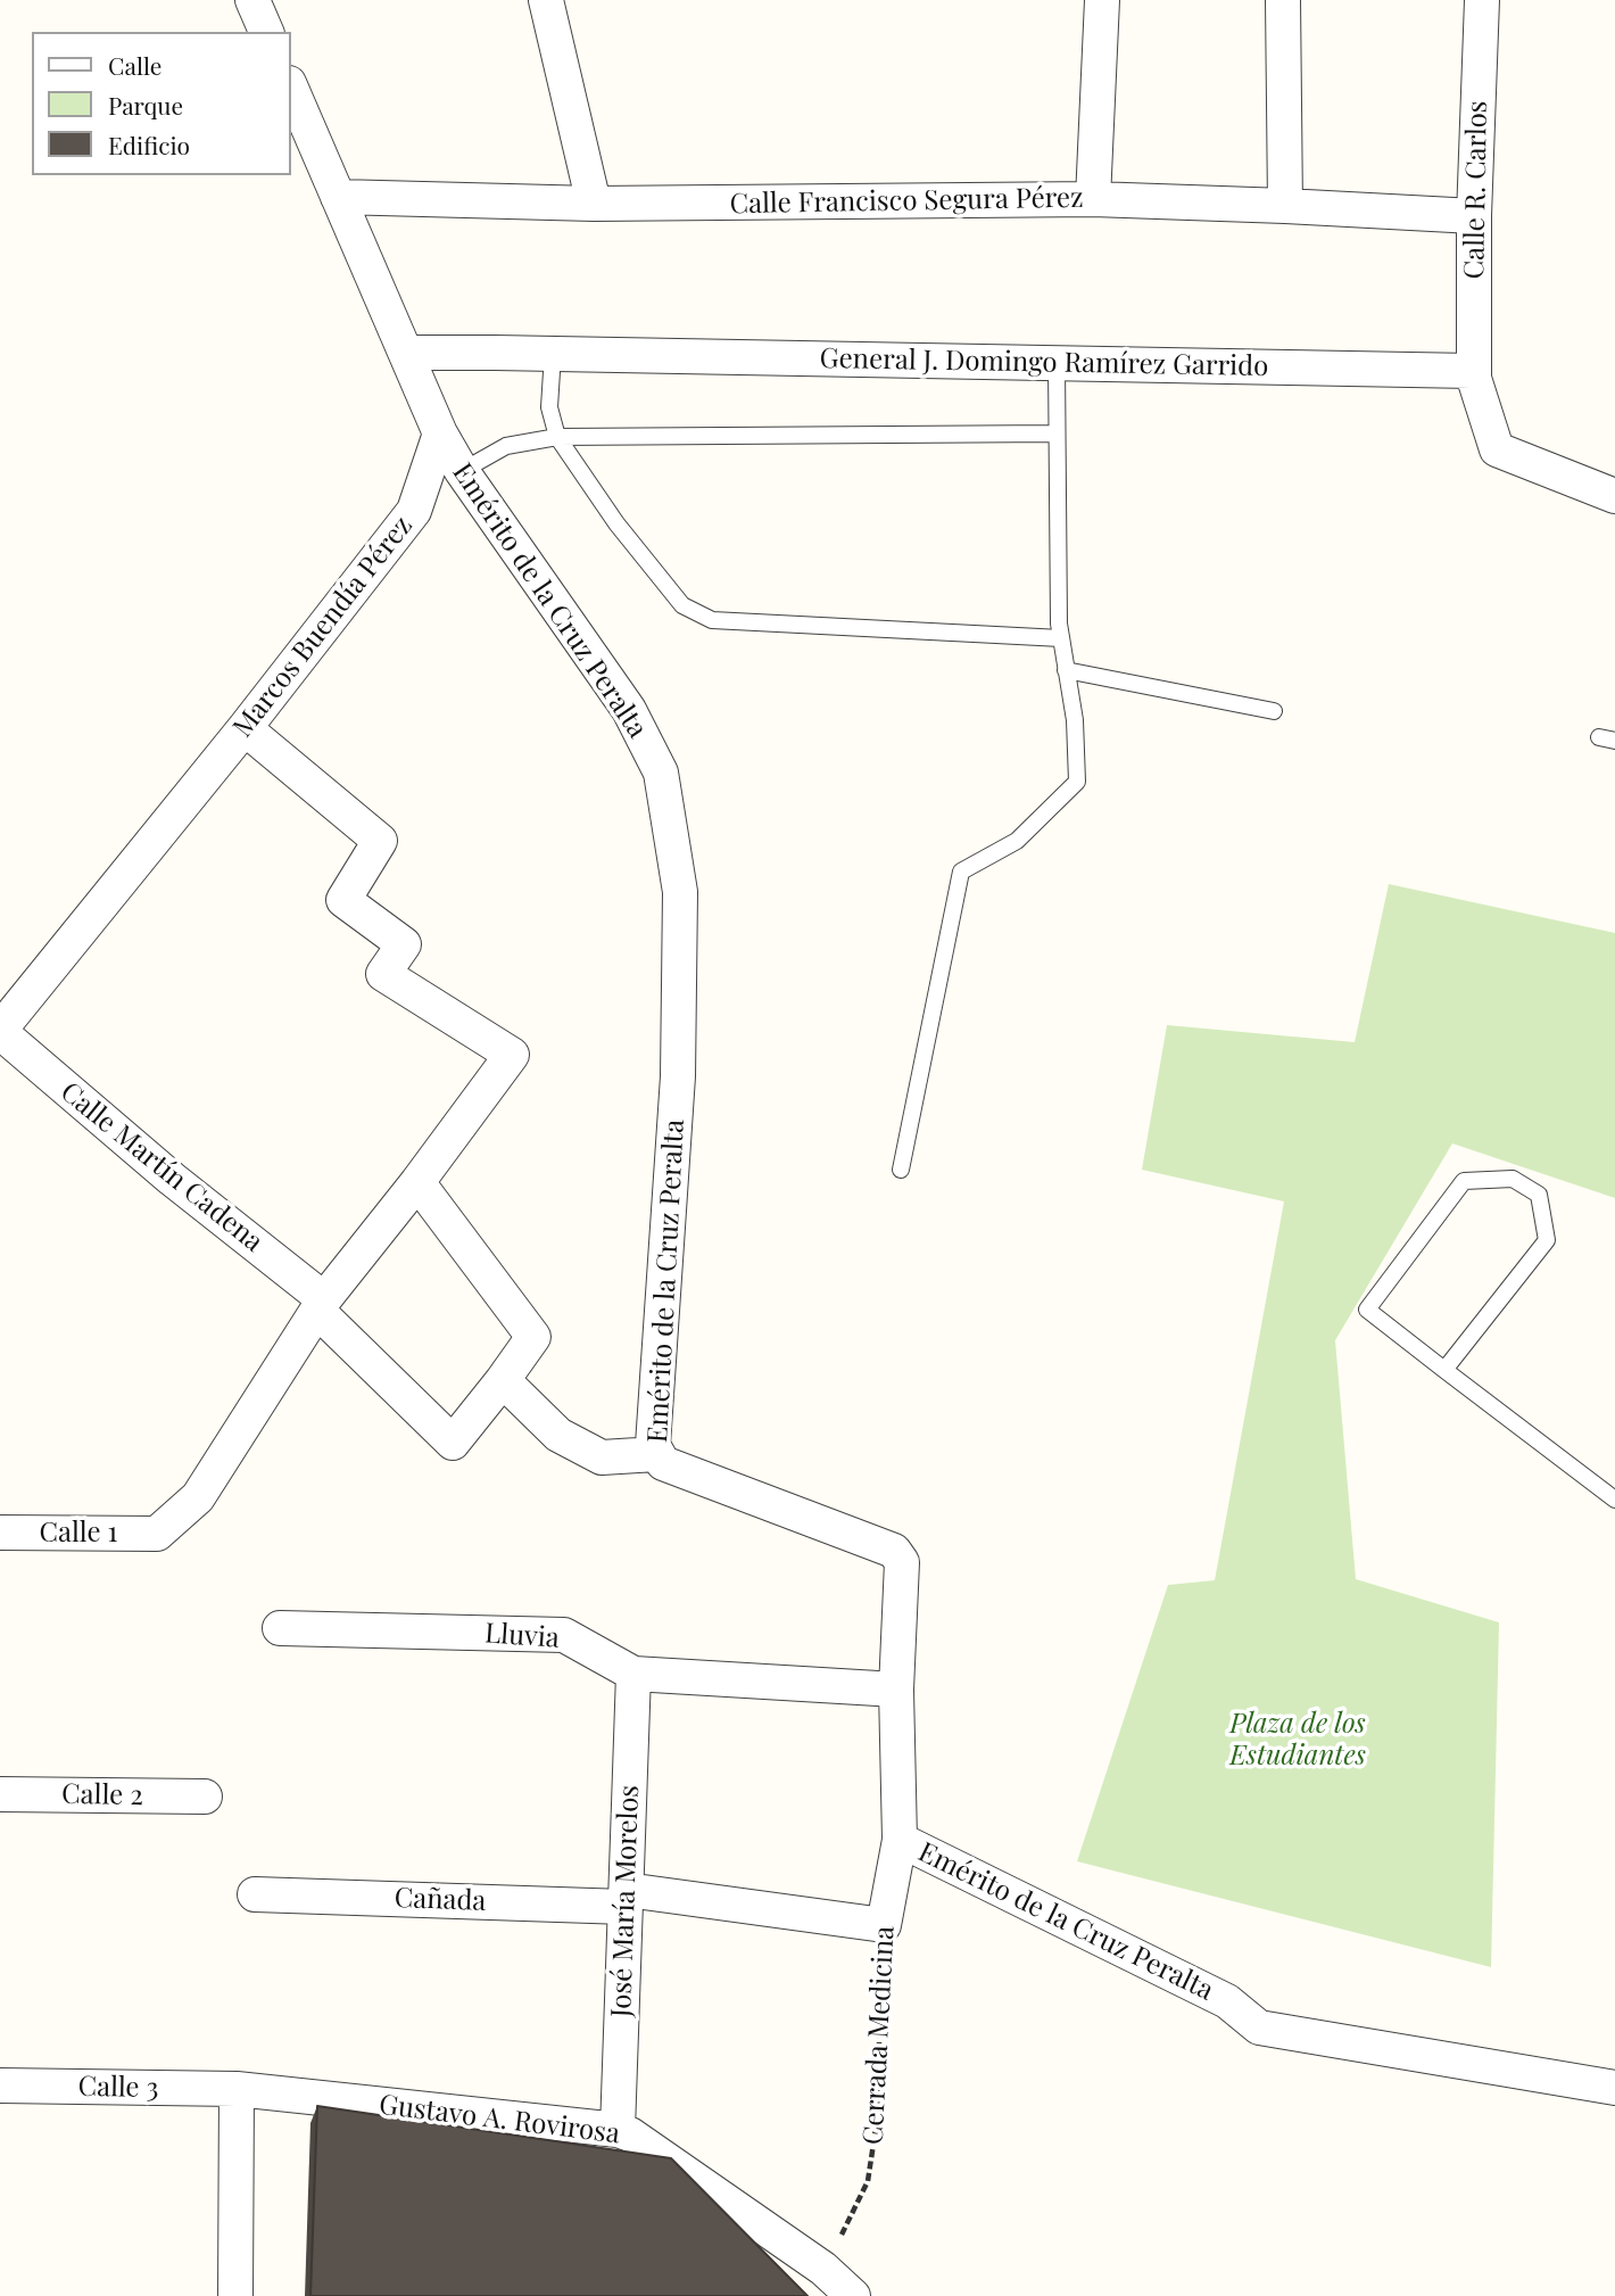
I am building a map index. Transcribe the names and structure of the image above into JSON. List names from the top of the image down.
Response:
{
  "streets": {
    "street": [
      "Calle R. Carlos",
      "Calle Francisco Segura Pérez",
      "General J. Domingo Ramírez Garrido",
      "Emérito de la Cruz Peralta",
      "Marcos Buendía Pérez",
      "Calle Martín Cadena",
      "Calle 1",
      "Lluvia",
      "Calle 2",
      "Cañada",
      "José María Morelos",
      "Cerrada Medicina",
      "Calle 3",
      "Gustavo A. Rovirosa"
    ]
  },
  "crossings": [
    ["Calle R. Carlos", "Calle Francisco Segura Pérez"],
    ["Calle R. Carlos", "General J. Domingo Ramírez Garrido"],
    ["Emérito de la Cruz Peralta", "Marcos Buendía Pérez"],
    ["Emérito de la Cruz Peralta", "Lluvia"],
    ["Emérito de la Cruz Peralta", "Cerrada Medicina"],
    ["Marcos Buendía Pérez", "Calle Martín Cadena"],
    ["Calle Martín Cadena", "Calle 1"],
    ["Lluvia", "José María Morelos"],
    ["Cañada", "José María Morelos"],
    ["Cañada", "Cerrada Medicina"],
    ["José María Morelos", "Gustavo A. Rovirosa"],
    ["Cerrada Medicina", "Gustavo A. Rovirosa"],
    ["Calle 3", "Gustavo A. Rovirosa"]
  ],
  "parks": ["Plaza de los Estudiantes"],
  "legend": ["Calle", "Parque", "Edificio"]
}
